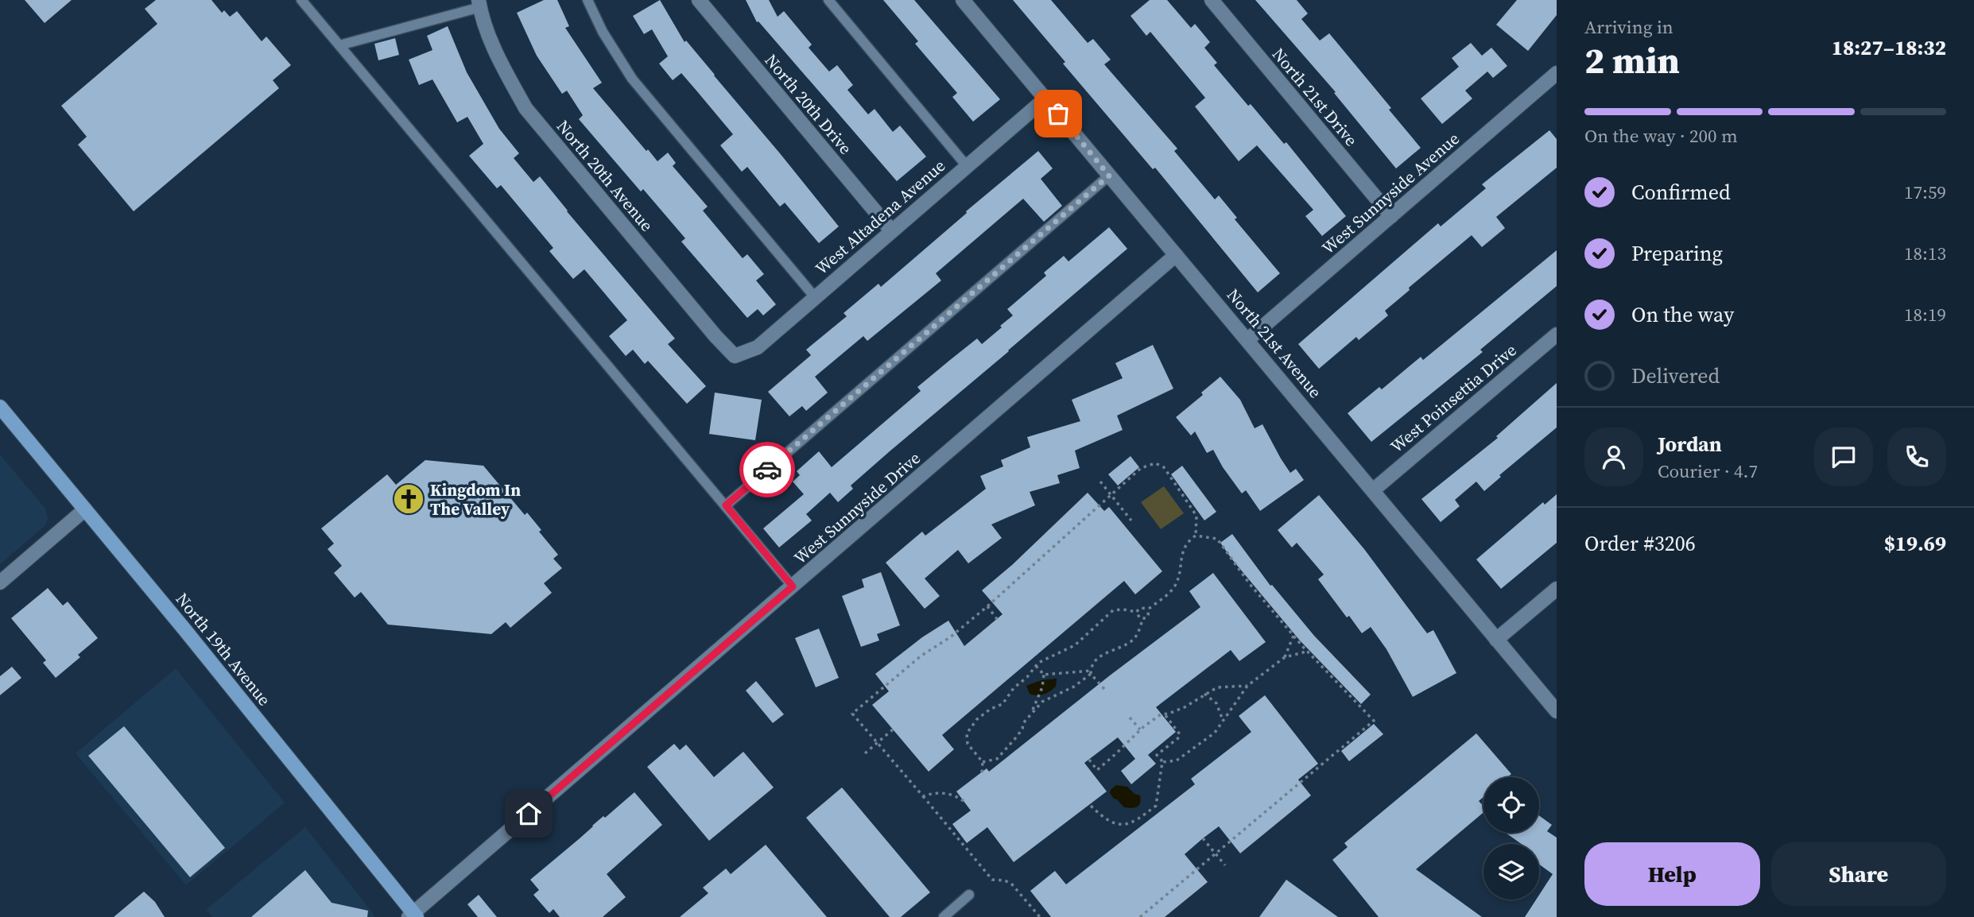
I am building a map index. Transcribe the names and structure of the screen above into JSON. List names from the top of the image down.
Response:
{
  "streets": {
    "main road": ["North 19th Avenue"],
    "street": [
      "North 21st Drive",
      "North 20th Drive",
      "North 20th Avenue",
      "West Sunnyside Avenue",
      "West Altadena Avenue",
      "North 21st Avenue",
      "West Poinsettia Drive",
      "West Sunnyside Drive"
    ]
  },
  "crossings": [
    ["North 21st Drive", "West Sunnyside Avenue"],
    ["North 20th Drive", "West Altadena Avenue"],
    ["North 20th Avenue", "West Altadena Avenue"],
    ["West Sunnyside Avenue", "North 21st Avenue"],
    ["West Altadena Avenue", "North 21st Avenue"],
    ["North 21st Avenue", "West Poinsettia Drive"],
    ["North 21st Avenue", "West Sunnyside Drive"],
    ["West Sunnyside Drive", "North 19th Avenue"]
  ],
  "places": {
    "church": ["Kingdom In The Valley"]
  },
  "page": {
    "heading": ["2 min", "Arriving in", "18:27–18:32"],
    "panel": [
      "Jordan",
      "Courier · 4.7",
      "Order #3206",
      "$19.69"
    ],
    "bar": "On the way · 200 m",
    "list": [
      ["Confirmed", "17:59"],
      ["Preparing", "18:13"],
      ["On the way", "18:19"],
      "Delivered"
    ],
    "buttons": ["Help", "Share"]
  }
}
